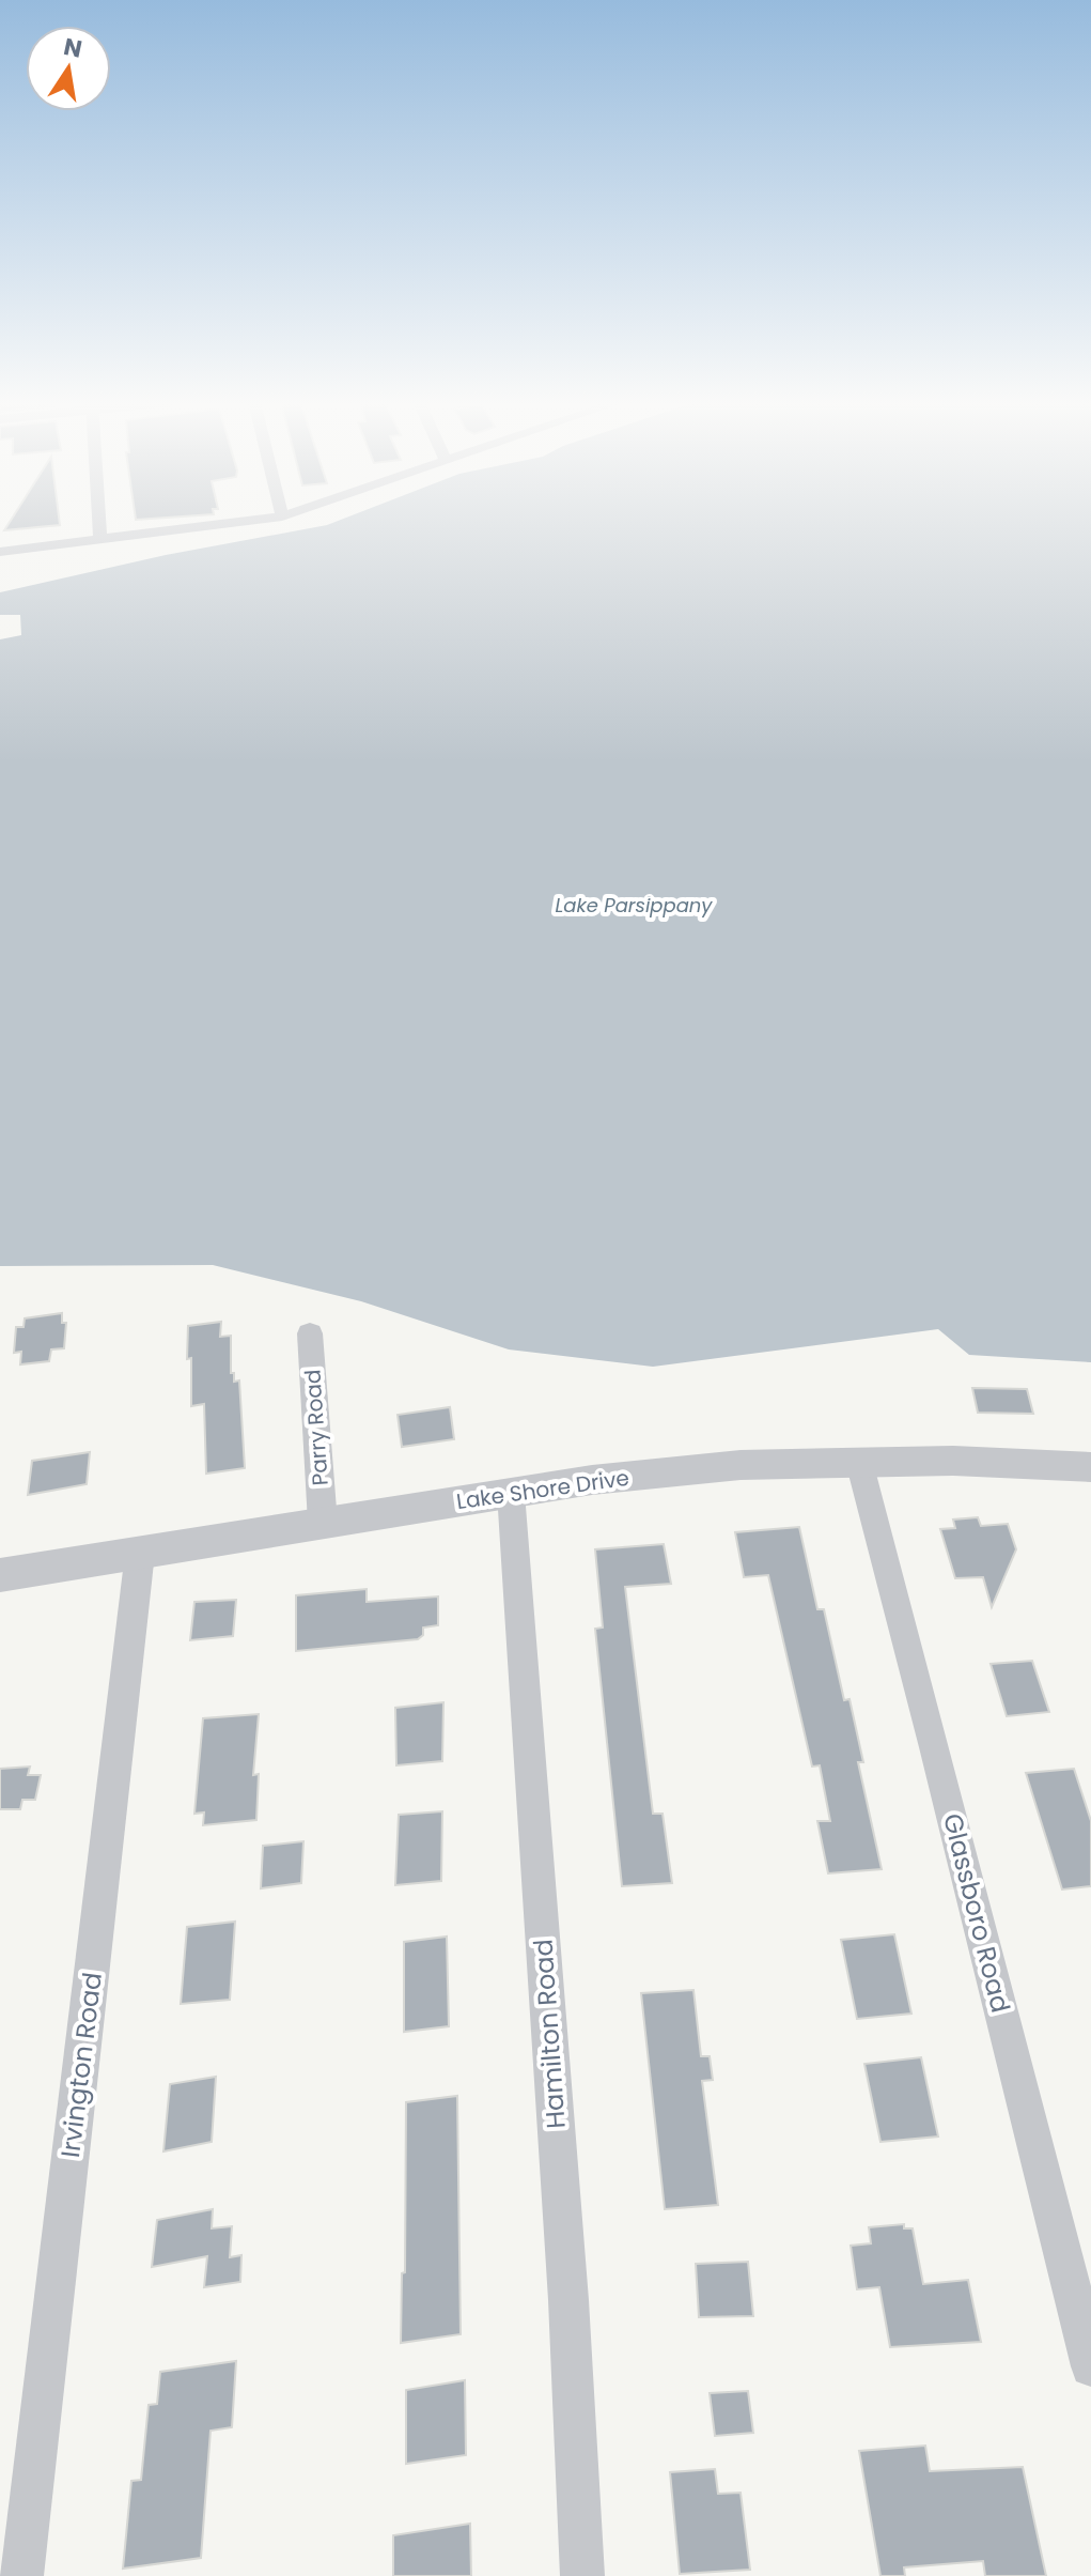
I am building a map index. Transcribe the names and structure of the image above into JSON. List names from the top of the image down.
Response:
{
  "streets": {
    "street": [
      "Parry Road",
      "Lake Shore Drive",
      "Glassboro Road",
      "Hamilton Road",
      "Irvington Road"
    ]
  },
  "crossings": [
    ["Parry Road", "Lake Shore Drive"],
    ["Lake Shore Drive", "Glassboro Road"],
    ["Lake Shore Drive", "Hamilton Road"],
    ["Lake Shore Drive", "Irvington Road"]
  ],
  "water": ["Lake Parsippany"],
  "north": "top"
}
